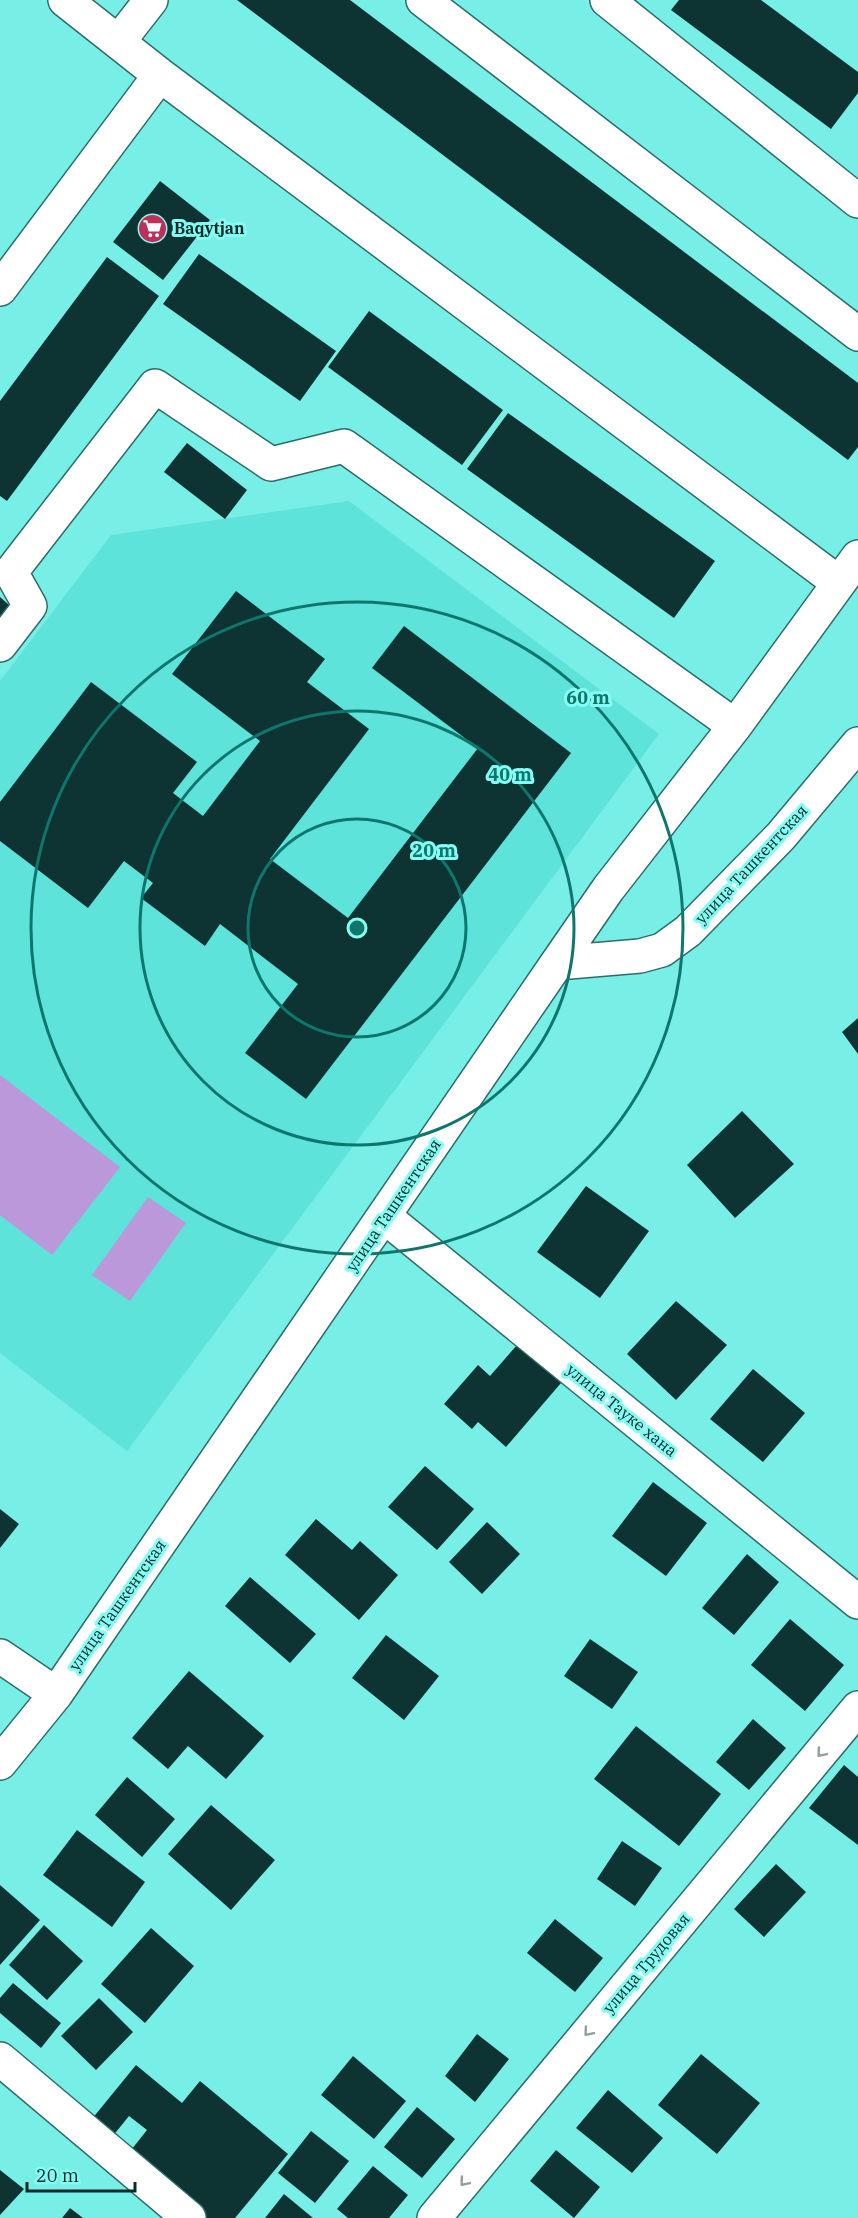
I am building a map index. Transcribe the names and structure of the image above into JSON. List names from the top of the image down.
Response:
{
  "streets": {
    "street": ["улица Ташкентская", "улица Тауке хана", "улица Трудовая"]
  },
  "crossings": [
    ["улица Ташкентская", "улица Тауке хана"]
  ],
  "one_way": ["улица Трудовая"],
  "places": {
    "supermarket": ["Baqytjan"]
  },
  "scale_bar": "20 m",
  "rings": ["60 m", "40 m", "20 m"]
}
